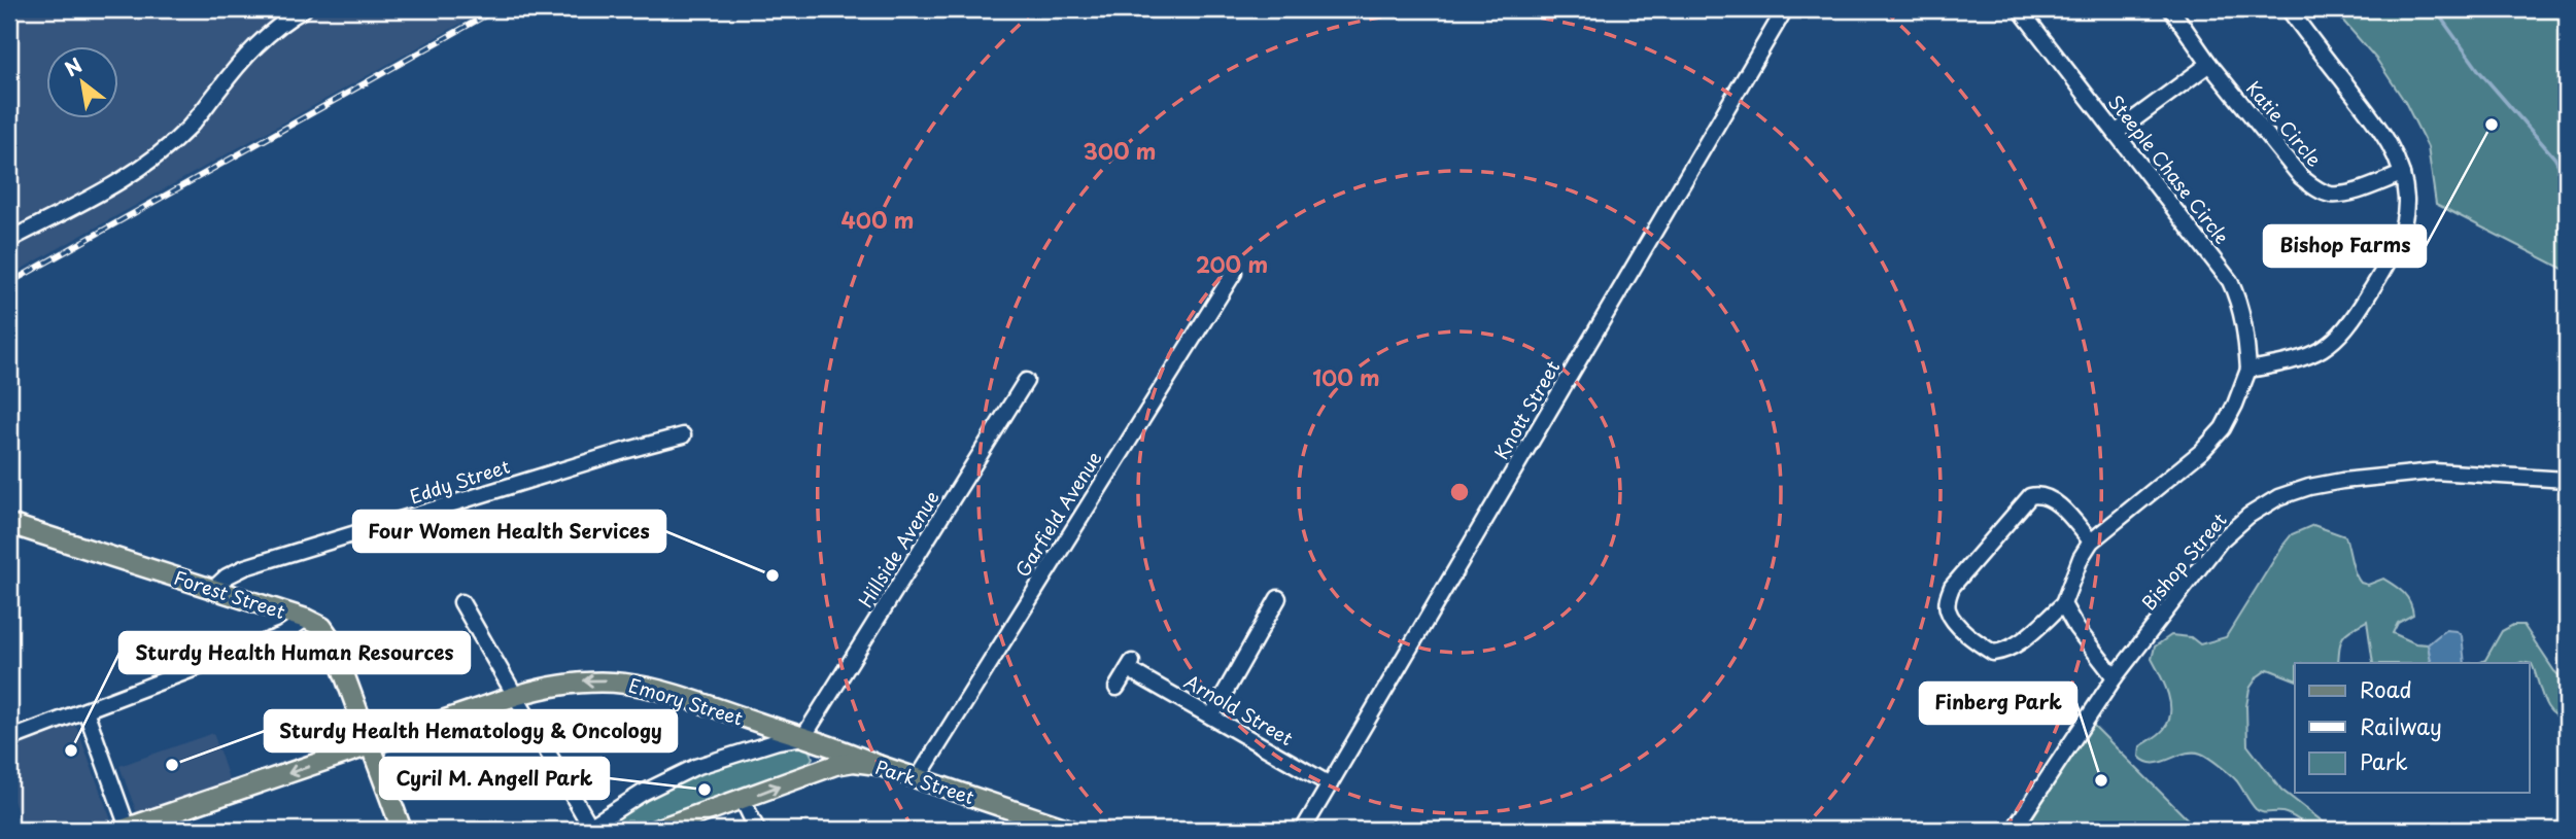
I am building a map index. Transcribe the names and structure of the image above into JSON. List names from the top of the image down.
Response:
{
  "streets": {
    "main road": ["Forest Street", "Emory Street", "Park Street"],
    "street": [
      "Katie Circle",
      "Steeple Chase Circle",
      "Knott Street",
      "Eddy Street",
      "Garfield Avenue",
      "Hillside Avenue",
      "Bishop Street",
      "Arnold Street"
    ]
  },
  "crossings": [
    ["Knott Street", "Arnold Street"],
    ["Eddy Street", "Forest Street"],
    ["Garfield Avenue", "Park Street"],
    ["Hillside Avenue", "Emory Street"],
    ["Forest Street", "Emory Street"],
    ["Emory Street", "Park Street"]
  ],
  "one_way": ["Emory Street"],
  "places": [
    "Bishop Farms",
    "Four Women Health Services",
    "Sturdy Health Human Resources",
    "Sturdy Health Hematology & Oncology",
    "Finberg Park",
    "Cyril M. Angell Park"
  ],
  "legend": ["Road", "Railway", "Park"],
  "north": "top left",
  "rings": [
    "300 m",
    "400 m",
    "200 m",
    "100 m"
  ]
}
